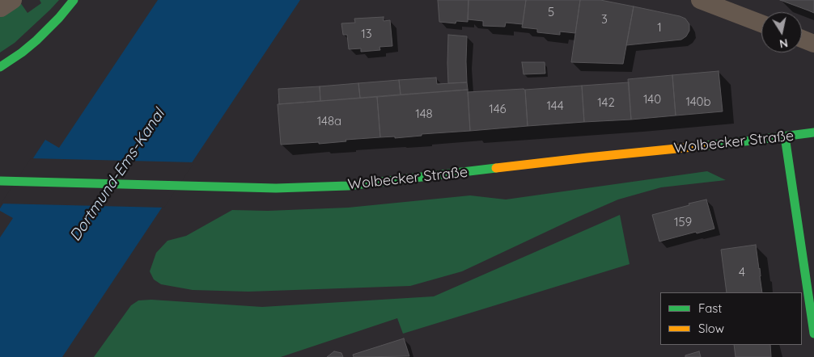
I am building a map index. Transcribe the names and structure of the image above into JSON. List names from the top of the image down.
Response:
{
  "streets": {
    "main road": ["Wolbecker Straße"]
  },
  "water": ["Dortmund-Ems-Kanal"],
  "house_numbers": [
    "5",
    "3",
    "1",
    "13",
    "140",
    "140b",
    "142",
    "144",
    "146",
    "148",
    "148a",
    "159",
    "4"
  ],
  "legend": ["Fast", "Slow"],
  "north": "bottom"
}
